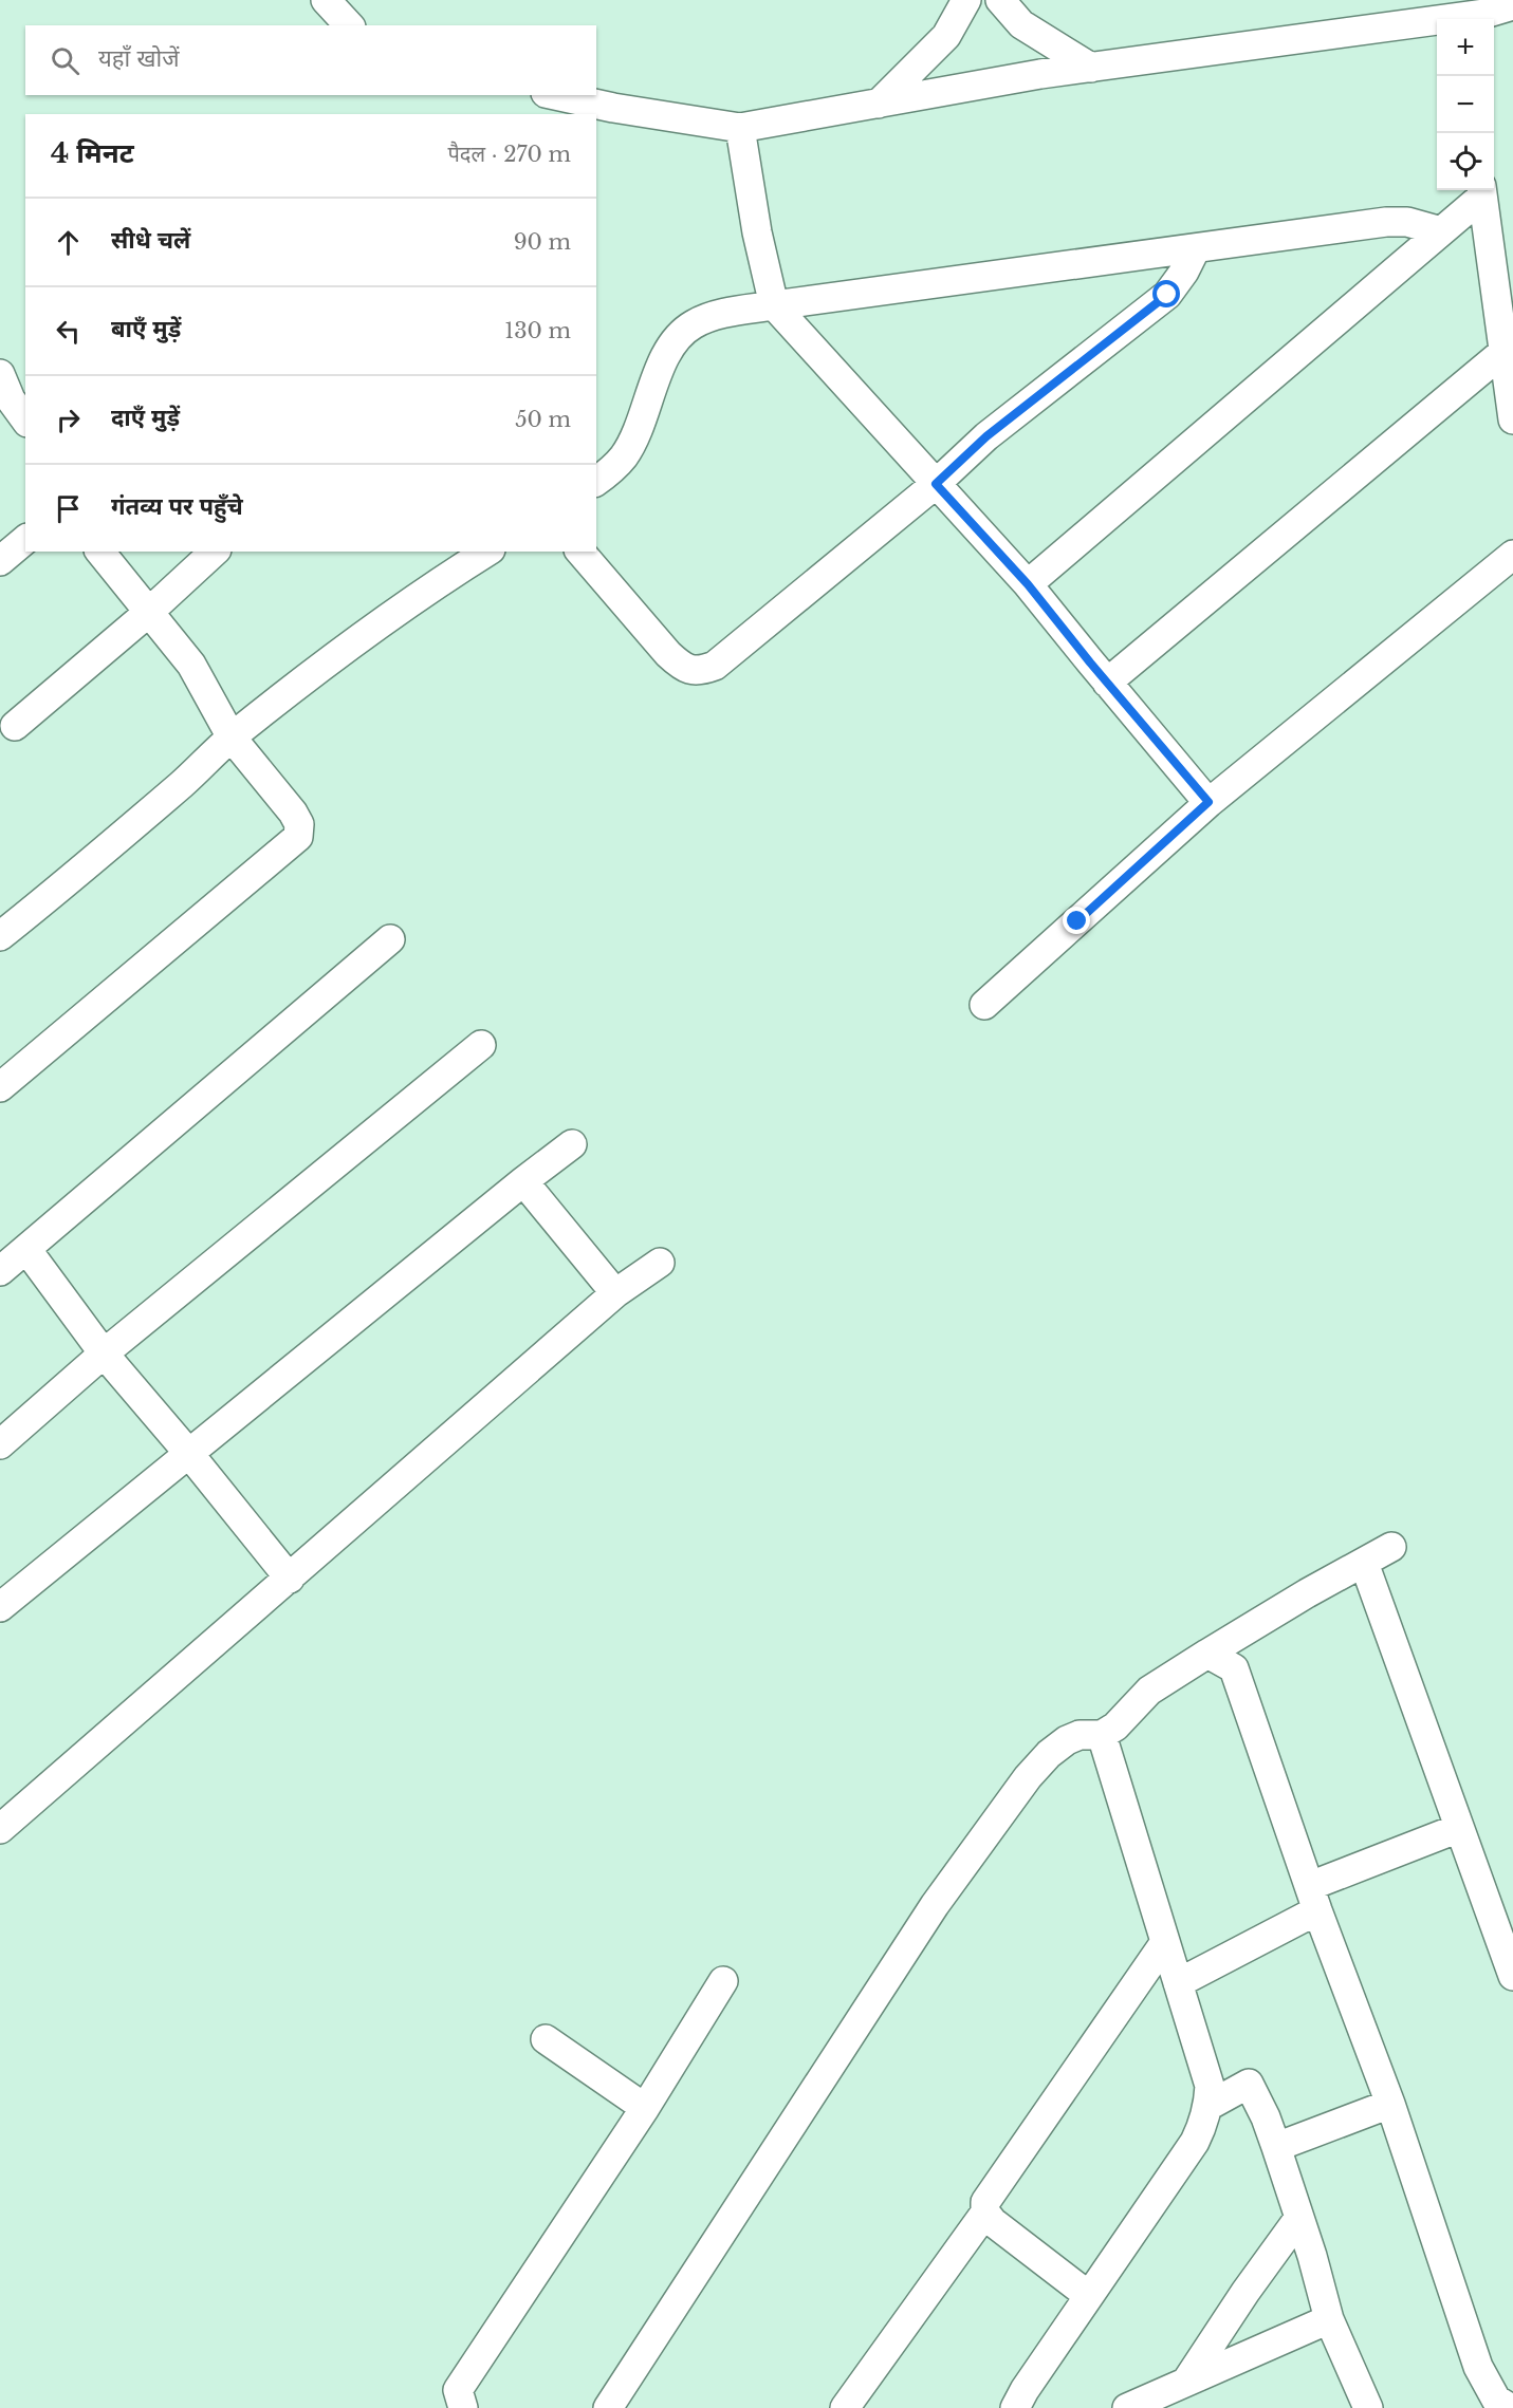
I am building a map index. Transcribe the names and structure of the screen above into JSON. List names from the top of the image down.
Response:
{
  "page": {
    "map_buttons": ["+", "−"],
    "search": "यहाँ खोजें",
    "heading": ["4 मिनट", "पैदल · 270 m"],
    "list": [
      ["सीधे चलें", "90 m"],
      ["बाएँ मुड़ें", "130 m"],
      ["दाएँ मुड़ें", "50 m"],
      "गंतव्य पर पहुँचे"
    ]
  }
}
